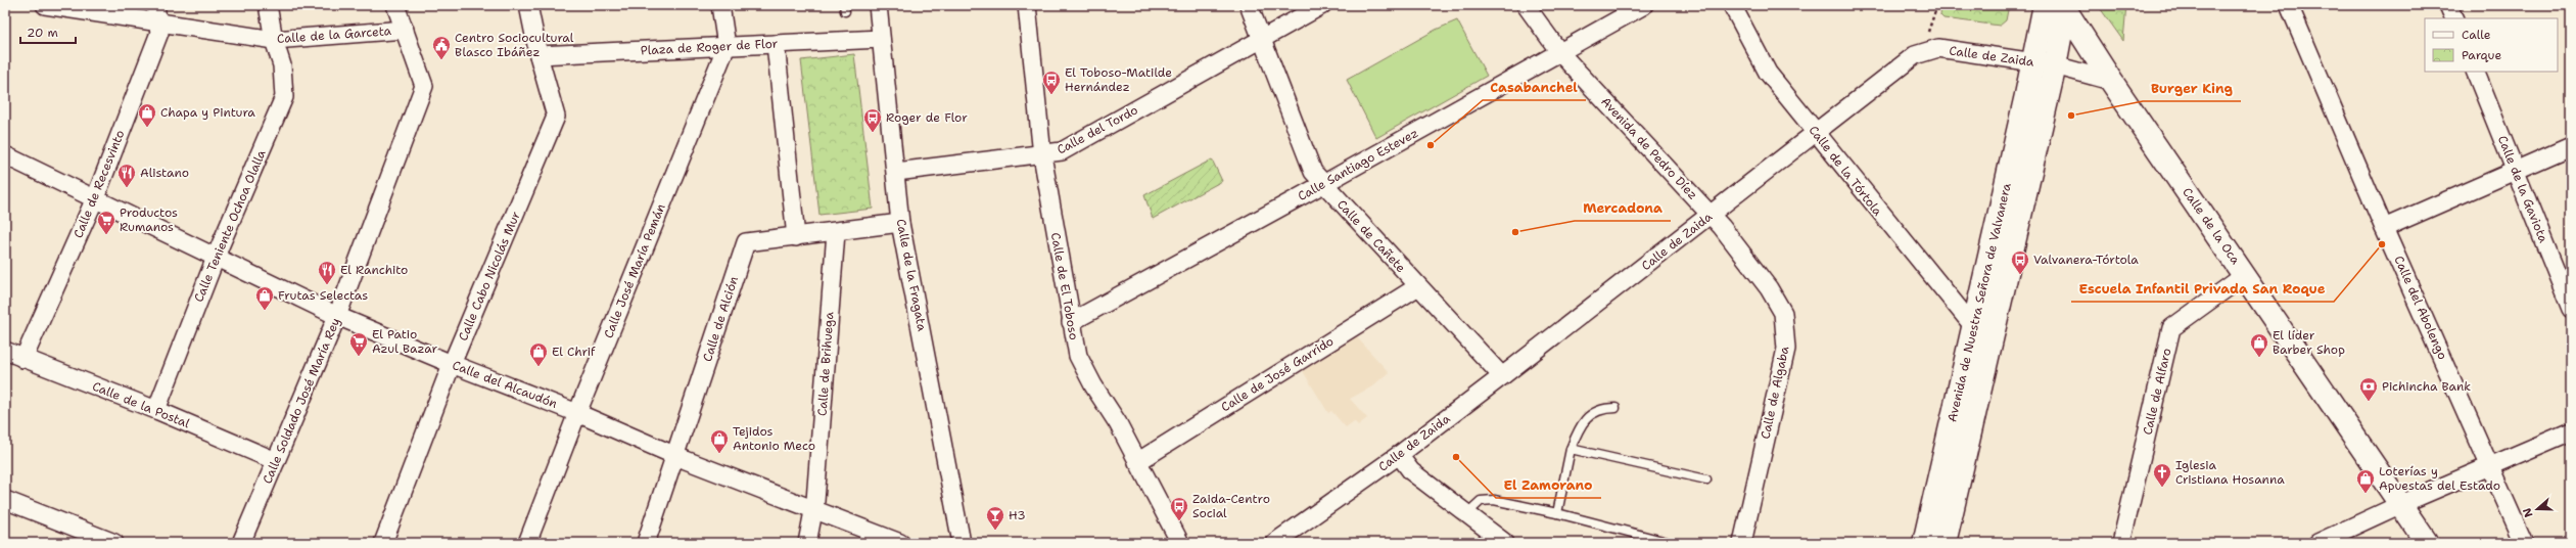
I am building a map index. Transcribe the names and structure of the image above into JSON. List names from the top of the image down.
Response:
{
  "streets": {
    "main road": ["Calle de la Oca", "Avenida de Nuestra Señora de Valvanera"],
    "street": [
      "Calle de la Garceta",
      "Plaza de Roger de Flor",
      "Calle de Zaida",
      "Calle del Tordo",
      "Avenida de Pedro Díez",
      "Calle Santiago Estevez",
      "Calle de la Tórtola",
      "Calle de Recesvinto",
      "Calle de la Gaviota",
      "Calle Teniente Ochoa Olalla",
      "Calle de Cañete",
      "Calle José María Pemán",
      "Calle de la Fragata",
      "Calle Cabo Nicolás Mur",
      "Calle de El Toboso",
      "Calle del Abolengo",
      "Calle de Alción",
      "Calle de Brihuega",
      "Calle de José Garrido",
      "Calle del Alcaudón",
      "Calle de Alfaro",
      "Calle de Algaba",
      "Calle Soldado José María Rey",
      "Calle de la Postal"
    ]
  },
  "crossings": [
    ["Calle de la Garceta", "Calle de Recesvinto"],
    ["Calle de la Garceta", "Calle Teniente Ochoa Olalla"],
    ["Calle de la Garceta", "Calle Soldado José María Rey"],
    ["Plaza de Roger de Flor", "Calle José María Pemán"],
    ["Plaza de Roger de Flor", "Calle de la Fragata"],
    ["Plaza de Roger de Flor", "Calle Cabo Nicolás Mur"],
    ["Calle de Zaida", "Avenida de Pedro Díez"],
    ["Calle de Zaida", "Calle de la Tórtola"],
    ["Calle de Zaida", "Calle de la Oca"],
    ["Calle de Zaida", "Calle de Cañete"],
    ["Calle de Zaida", "Avenida de Nuestra Señora de Valvanera"],
    ["Calle de Zaida", "Calle de Algaba"],
    ["Calle del Tordo", "Calle de Cañete"],
    ["Calle del Tordo", "Calle de la Fragata"],
    ["Calle del Tordo", "Calle de El Toboso"],
    ["Avenida de Pedro Díez", "Calle Santiago Estevez"],
    ["Avenida de Pedro Díez", "Calle de Algaba"],
    ["Calle Santiago Estevez", "Calle de Cañete"],
    ["Calle Santiago Estevez", "Calle de El Toboso"],
    ["Calle de la Tórtola", "Avenida de Nuestra Señora de Valvanera"],
    ["Calle de Recesvinto", "Calle del Alcaudón"],
    ["Calle de Recesvinto", "Calle de la Postal"],
    ["Calle Teniente Ochoa Olalla", "Calle del Alcaudón"],
    ["Calle Teniente Ochoa Olalla", "Calle de la Postal"],
    ["Calle de la Oca", "Avenida de Nuestra Señora de Valvanera"],
    ["Calle de la Oca", "Calle de Alfaro"],
    ["Calle de Cañete", "Calle de José Garrido"],
    ["Calle José María Pemán", "Calle del Alcaudón"],
    ["Calle de la Fragata", "Calle de Alción"],
    ["Calle Cabo Nicolás Mur", "Calle del Alcaudón"],
    ["Calle de El Toboso", "Calle de José Garrido"],
    ["Calle de Alción", "Calle de Brihuega"],
    ["Calle de Alción", "Calle del Alcaudón"],
    ["Calle de Brihuega", "Calle del Alcaudón"],
    ["Calle del Alcaudón", "Calle Soldado José María Rey"],
    ["Calle Soldado José María Rey", "Calle de la Postal"]
  ],
  "places": {
    "public building": ["Centro Sociocultural Blasco Ibáñez"],
    "bus stop": [
      "El Toboso-Matilde Hernández",
      "Roger de Flor",
      "Valvanera-Tórtola",
      "Zaida-Centro Social"
    ],
    "other": [
      "Burger King",
      "Casabanchel",
      "Mercadona",
      "Escuela Infantil Privada San Roque",
      "El Zamorano"
    ],
    "shop": [
      "Chapa y Pintura",
      "Frutas Selectas",
      "El líder Barber Shop",
      "El Chrif",
      "Tejidos Antonio Meco",
      "Loterías y Apuestas del Estado"
    ],
    "restaurant": ["Alistano", "El Ranchito"],
    "supermarket": ["Productos Rumanos", "El Patio Azul Bazar"],
    "bank": ["Pichincha Bank"],
    "church": ["Iglesia Cristiana Hosanna"],
    "bar": ["H3"]
  },
  "legend": ["Calle", "Parque"],
  "scale_bar": "20 m",
  "north": "left"
}
